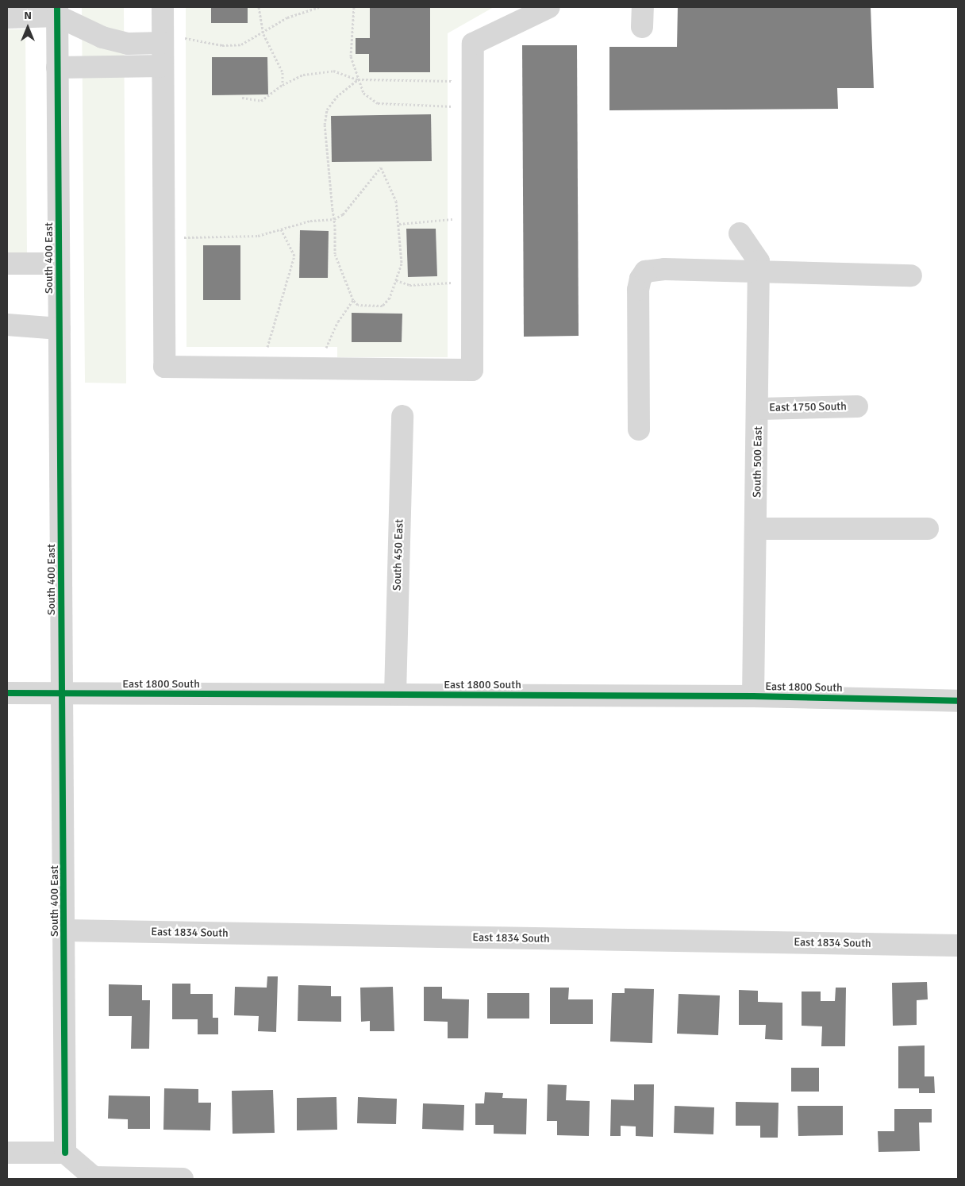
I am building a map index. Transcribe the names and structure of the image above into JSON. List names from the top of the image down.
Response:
{
  "streets": {
    "street": [
      "South 400 East",
      "East 1750 South",
      "South 500 East",
      "South 450 East",
      "East 1800 South",
      "East 1834 South"
    ]
  },
  "crossings": [
    ["South 400 East", "East 1800 South"],
    ["South 400 East", "East 1834 South"],
    ["East 1750 South", "South 500 East"],
    ["South 500 East", "East 1800 South"],
    ["South 450 East", "East 1800 South"]
  ],
  "north": "top"
}
